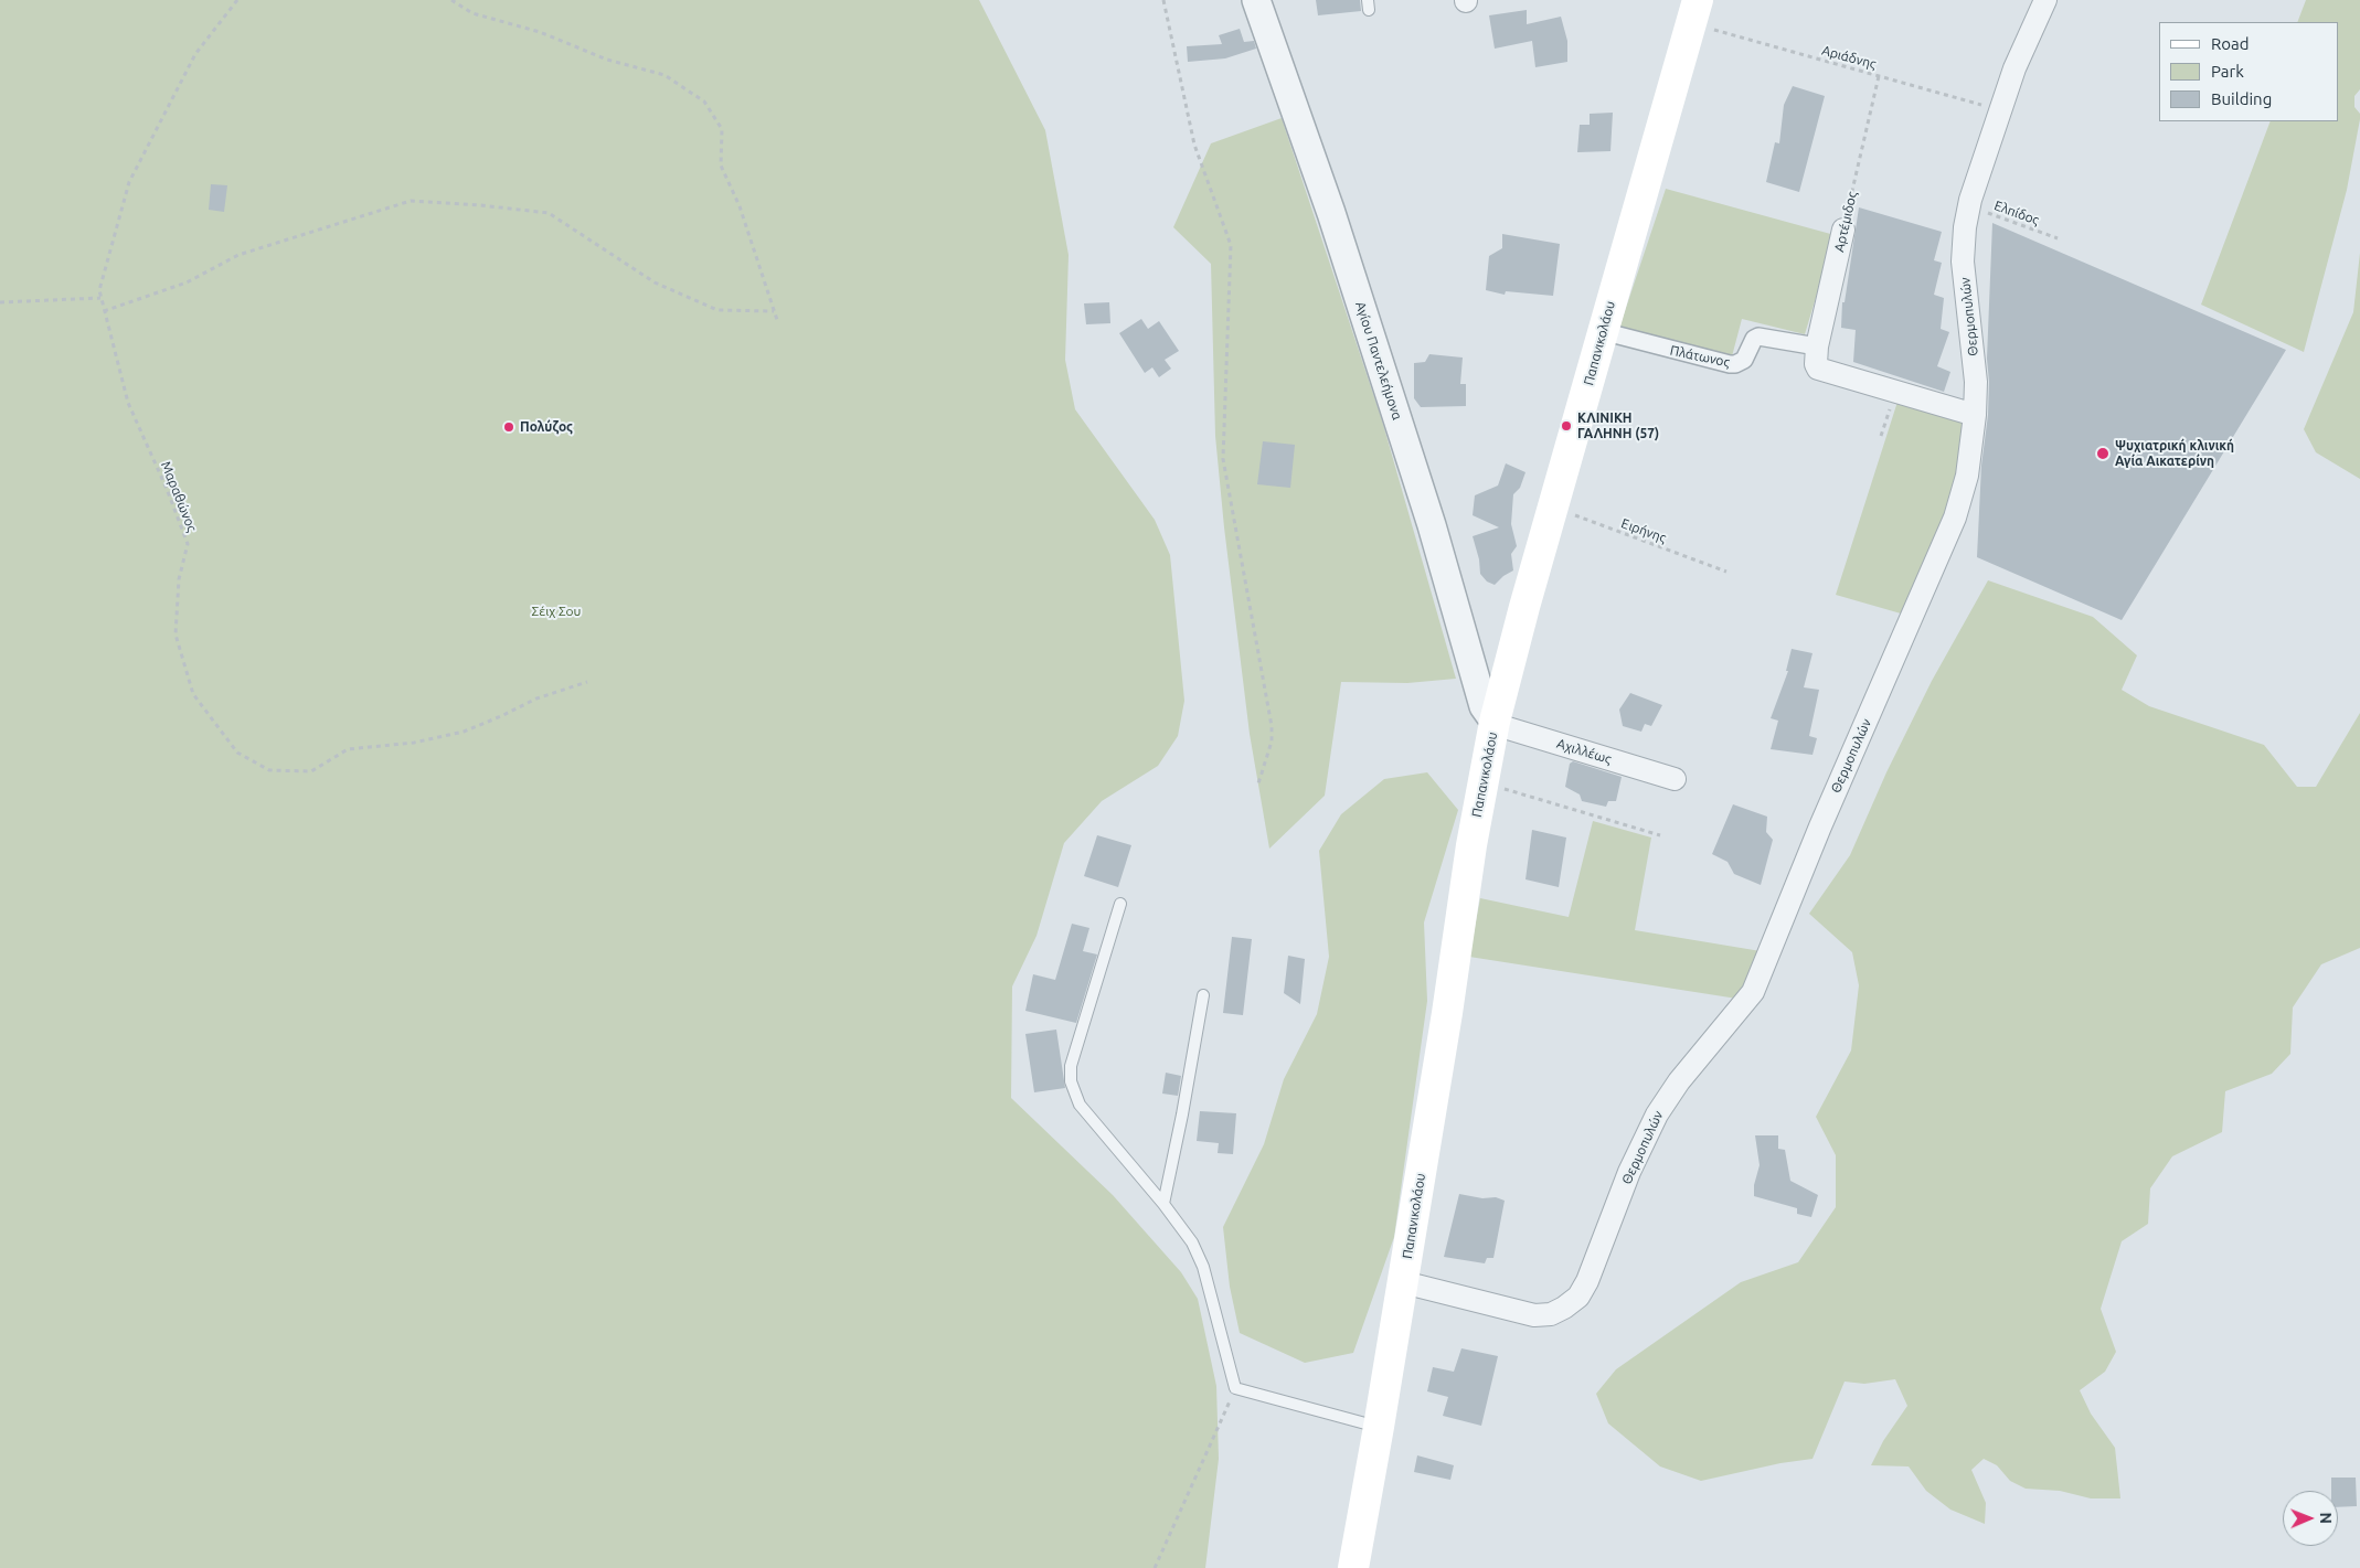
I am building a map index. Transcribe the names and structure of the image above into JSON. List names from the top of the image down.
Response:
{
  "streets": {
    "main road": ["Παπανικολάου"],
    "street": [
      "Αρτέμιδος",
      "Θερμοπυλών",
      "Πλάτωνος",
      "Αγίου Παντελεήμονα",
      "Αχιλλέως"
    ],
    "path": [
      "Αριάδνης",
      "Ελπίδος",
      "Μαραθώνος",
      "Ειρήνης"
    ]
  },
  "crossings": [
    ["Αριάδνης", "Αρτέμιδος"],
    ["Αριάδνης", "Θερμοπυλών"],
    ["Αριάδνης", "Παπανικολάου"],
    ["Ελπίδος", "Θερμοπυλών"],
    ["Αρτέμιδος", "Πλάτωνος"],
    ["Θερμοπυλών", "Παπανικολάου"],
    ["Παπανικολάου", "Πλάτωνος"],
    ["Παπανικολάου", "Αγίου Παντελεήμονα"],
    ["Παπανικολάου", "Ειρήνης"],
    ["Παπανικολάου", "Αχιλλέως"],
    ["Αγίου Παντελεήμονα", "Αχιλλέως"]
  ],
  "parks": ["Σέιχ Σου"],
  "places": ["ΚΛΙΝΙΚΗ ΓΑΛΗΝΗ (57)", "Πολύζος", "Ψυχιατρική κλινική Αγία Αικατερίνη"],
  "legend": ["Road", "Park", "Building"],
  "north": "right"
}
